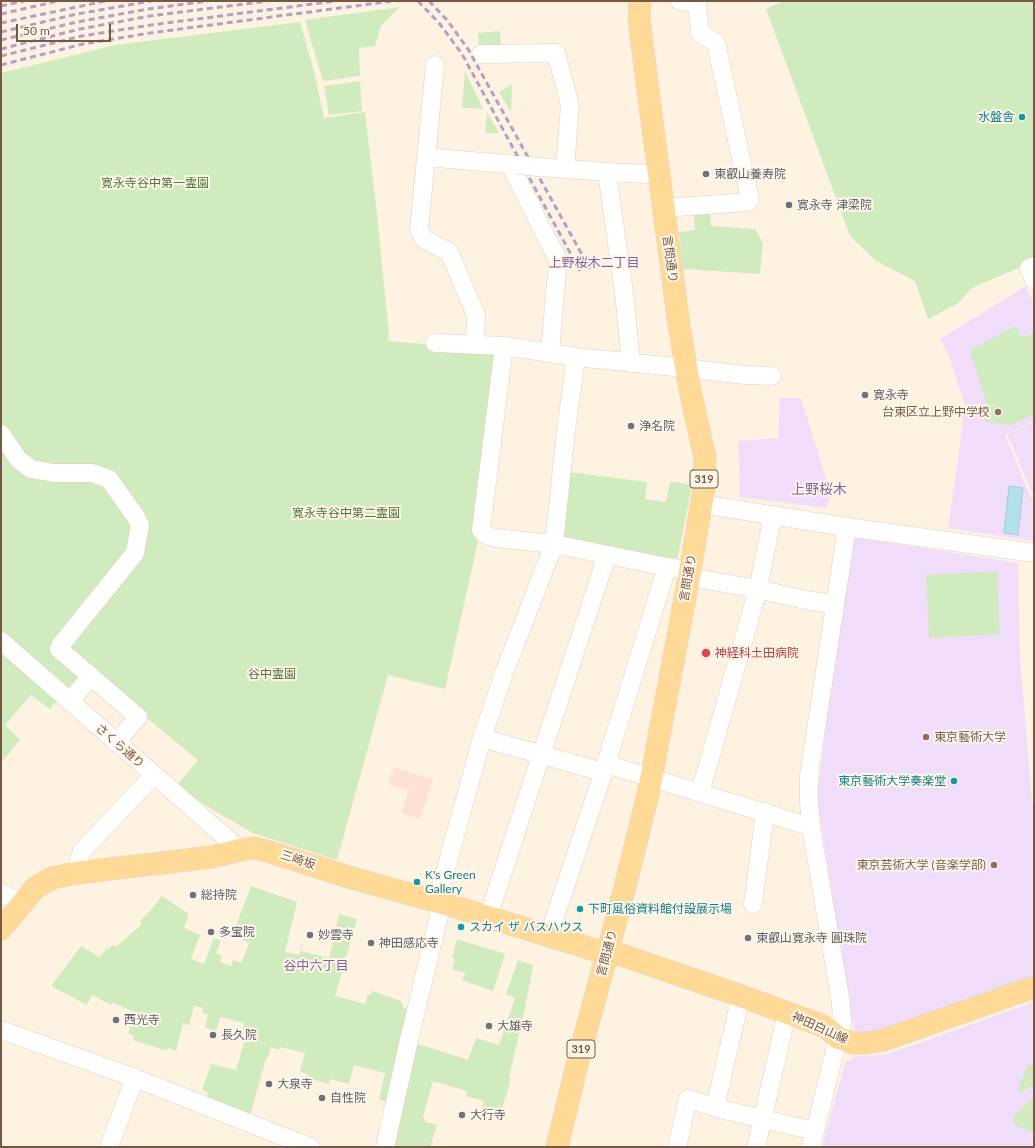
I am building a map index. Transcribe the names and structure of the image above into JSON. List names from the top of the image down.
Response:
{
  "streets": {
    "main road": [
      "言問通り",
      "319",
      "三崎坂",
      "神田白山線"
    ],
    "street": ["さくら通り"]
  },
  "crossings": [
    ["言問通り", "三崎坂"],
    ["言問通り", "神田白山線"],
    ["さくら通り", "三崎坂"],
    ["三崎坂", "神田白山線"]
  ],
  "districts": ["上野桜木二丁目", "上野桜木", "谷中六丁目"],
  "parks": ["寛永寺谷中第一霊園", "寛永寺谷中第二霊園", "谷中霊園"],
  "places": [
    "水盤舎",
    "東叡山養寿院",
    "寛永寺 津梁院",
    "寛永寺",
    "台東区立上野中学校",
    "浄名院",
    "神経科土田病院",
    "東京藝術大学",
    "東京藝術大学奏楽堂",
    "東京芸術大学 (音楽学部)",
    "K's Green Gallery",
    "総持院",
    "下町風俗資料館付設展示場",
    "スカイ ザ バスハウス",
    "多宝院",
    "妙雲寺",
    "東叡山寛永寺 圓珠院",
    "神田感応寺",
    "西光寺",
    "大雄寺",
    "長久院",
    "大泉寺",
    "自性院",
    "大行寺"
  ],
  "scale_bar": "50 m"
}
